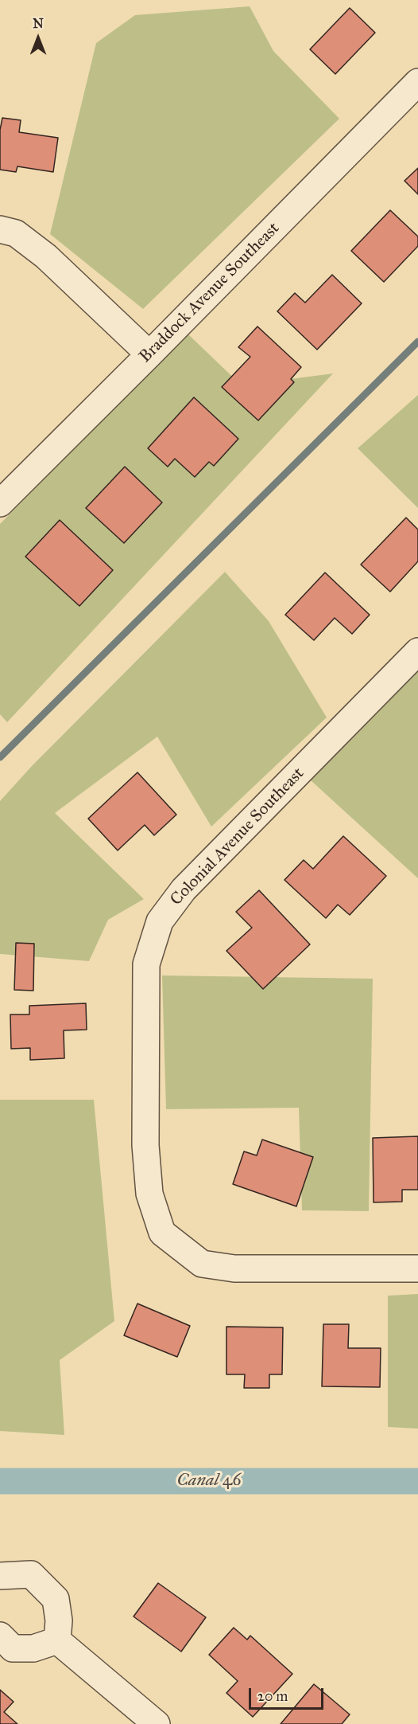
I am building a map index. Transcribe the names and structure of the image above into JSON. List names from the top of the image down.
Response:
{
  "streets": {
    "street": ["Braddock Avenue Southeast", "Colonial Avenue Southeast"]
  },
  "water": ["Canal 46"],
  "scale_bar": "20 m",
  "north": "top"
}
